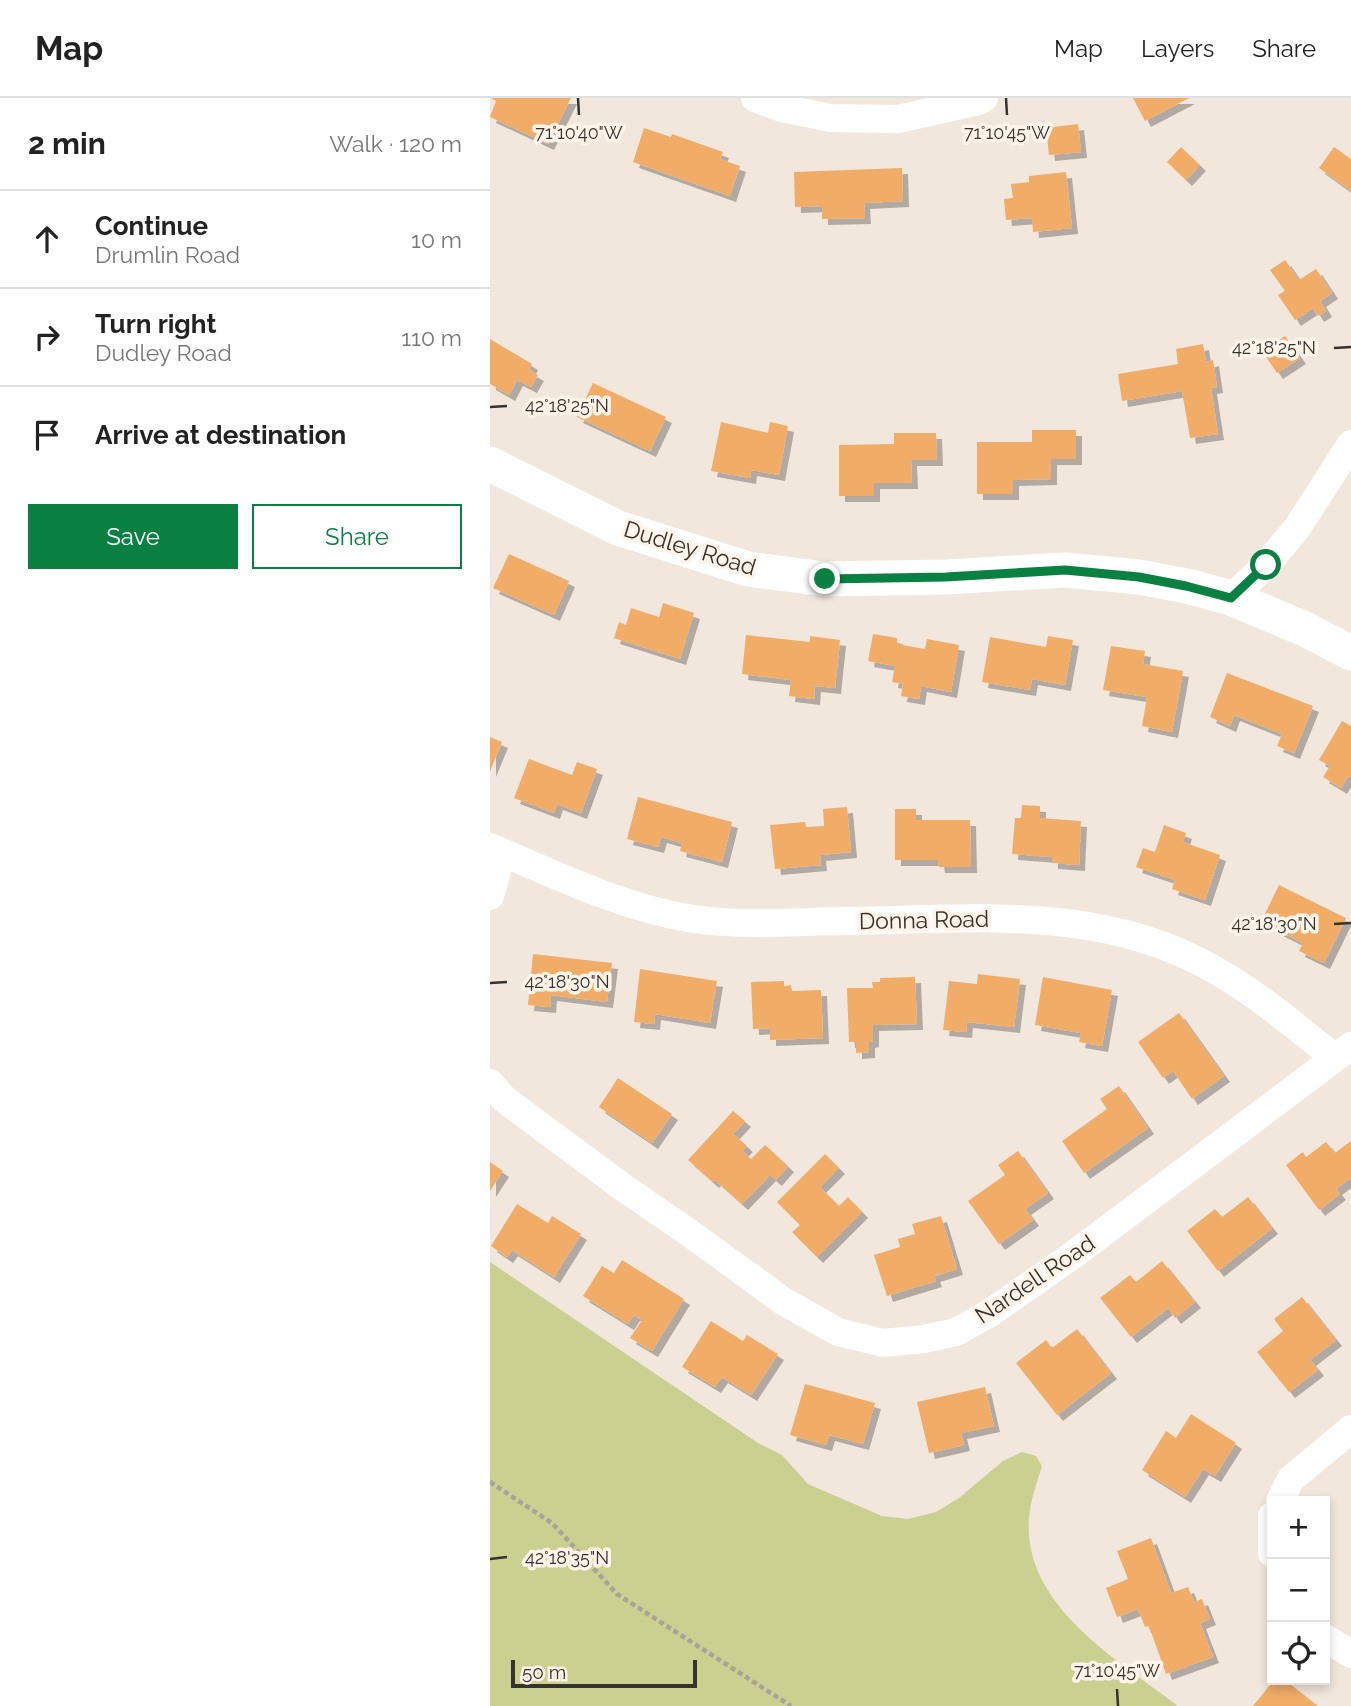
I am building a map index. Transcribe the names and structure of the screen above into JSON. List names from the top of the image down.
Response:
{
  "streets": {
    "street": ["Dudley Road", "Donna Road", "Nardell Road"]
  },
  "crossings": [
    ["Donna Road", "Nardell Road"]
  ],
  "scale_bar": "50 m",
  "page": {
    "header": "Map",
    "nav": ["Map", "Layers", "Share"],
    "heading": ["2 min", "Walk · 120 m"],
    "list": [
      ["Continue", "Drumlin Road", "10 m"],
      ["Turn right", "Dudley Road", "110 m"],
      "Arrive at destination"
    ],
    "buttons": ["Save", "Share"],
    "map_buttons": ["+", "−"],
    "scale": "50 m"
  },
  "coordinates": [
    "71°10'40\"W",
    "71°10'45\"W",
    "42°18'25\"N",
    "42°18'30\"N",
    "42°18'35\"N"
  ]
}
